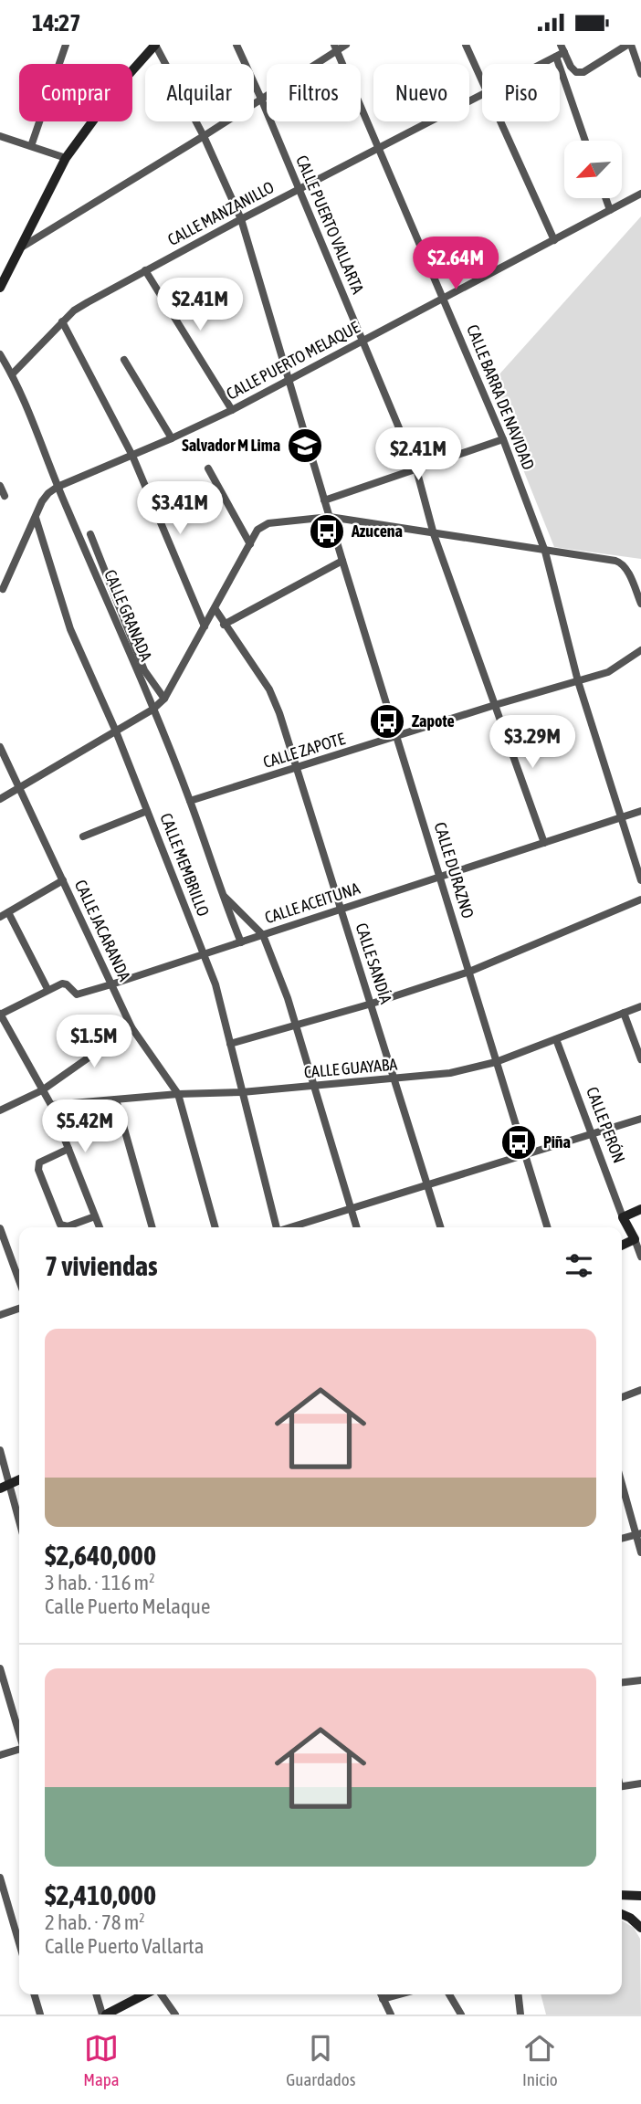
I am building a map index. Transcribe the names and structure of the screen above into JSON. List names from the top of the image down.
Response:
{
  "streets": {
    "street": [
      "CALLE MANZANILLO",
      "CALLE PUERTO VALLARTA",
      "CALLE PUERTO MELAQUE",
      "CALLE BARRA DE NAVIDAD",
      "CALLE GRANADA",
      "CALLE ZAPOTE",
      "CALLE MEMBRILLO",
      "CALLE DURAZNO",
      "CALLE ACEITUNA",
      "CALLE JACARANDA",
      "CALLE SANDÍA",
      "CALLE GUAYABA",
      "CALLE PERÓN"
    ]
  },
  "crossings": [
    ["CALLE MANZANILLO", "CALLE PUERTO VALLARTA"],
    ["CALLE MANZANILLO", "CALLE BARRA DE NAVIDAD"],
    ["CALLE MANZANILLO", "CALLE GRANADA"],
    ["CALLE MANZANILLO", "CALLE DURAZNO"],
    ["CALLE PUERTO VALLARTA", "CALLE PUERTO MELAQUE"],
    ["CALLE PUERTO VALLARTA", "CALLE ZAPOTE"],
    ["CALLE PUERTO MELAQUE", "CALLE BARRA DE NAVIDAD"],
    ["CALLE PUERTO MELAQUE", "CALLE GRANADA"],
    ["CALLE PUERTO MELAQUE", "CALLE MEMBRILLO"],
    ["CALLE PUERTO MELAQUE", "CALLE DURAZNO"],
    ["CALLE BARRA DE NAVIDAD", "CALLE ZAPOTE"],
    ["CALLE BARRA DE NAVIDAD", "CALLE ACEITUNA"],
    ["CALLE GRANADA", "CALLE ZAPOTE"],
    ["CALLE GRANADA", "CALLE ACEITUNA"],
    ["CALLE GRANADA", "CALLE GUAYABA"],
    ["CALLE ZAPOTE", "CALLE DURAZNO"],
    ["CALLE ZAPOTE", "CALLE SANDÍA"],
    ["CALLE MEMBRILLO", "CALLE ACEITUNA"],
    ["CALLE MEMBRILLO", "CALLE GUAYABA"],
    ["CALLE DURAZNO", "CALLE ACEITUNA"],
    ["CALLE DURAZNO", "CALLE GUAYABA"],
    ["CALLE ACEITUNA", "CALLE JACARANDA"],
    ["CALLE ACEITUNA", "CALLE SANDÍA"],
    ["CALLE JACARANDA", "CALLE GUAYABA"],
    ["CALLE SANDÍA", "CALLE GUAYABA"],
    ["CALLE GUAYABA", "CALLE PERÓN"]
  ],
  "places": {
    "school or university": ["Salvador M Lima"],
    "bus stop": ["Azucena", "Zapote", "Piña"]
  },
  "north": "bottom left",
  "page": {
    "status": "14:27",
    "chip": [
      "Comprar",
      "Alquilar",
      "Filtros",
      "Nuevo",
      "Piso"
    ],
    "price": [
      "$2.64M",
      "$2.41M",
      "$2.41M",
      "$3.41M",
      "$3.29M",
      "$1.5M",
      "$5.42M"
    ],
    "heading": "7 viviendas",
    "list": [
      {
        "name": "$2,640,000",
        "note": "3 hab. · 116 m² · Calle Puerto Melaque"
      },
      {
        "name": "$2,410,000",
        "note": "2 hab. · 78 m² · Calle Puerto Vallarta"
      }
    ],
    "tabs": ["Mapa", "Guardados", "Inicio"]
  }
}
